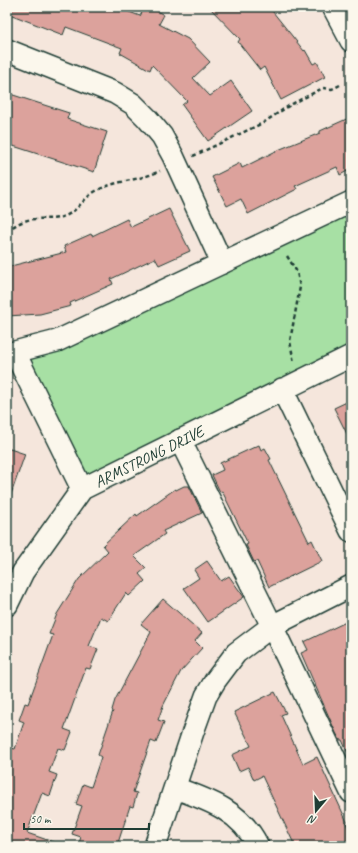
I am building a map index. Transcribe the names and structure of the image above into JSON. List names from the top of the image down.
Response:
{
  "streets": {
    "street": ["ARMSTRONG DRIVE"]
  },
  "scale_bar": "50 m",
  "north": "bottom"
}
